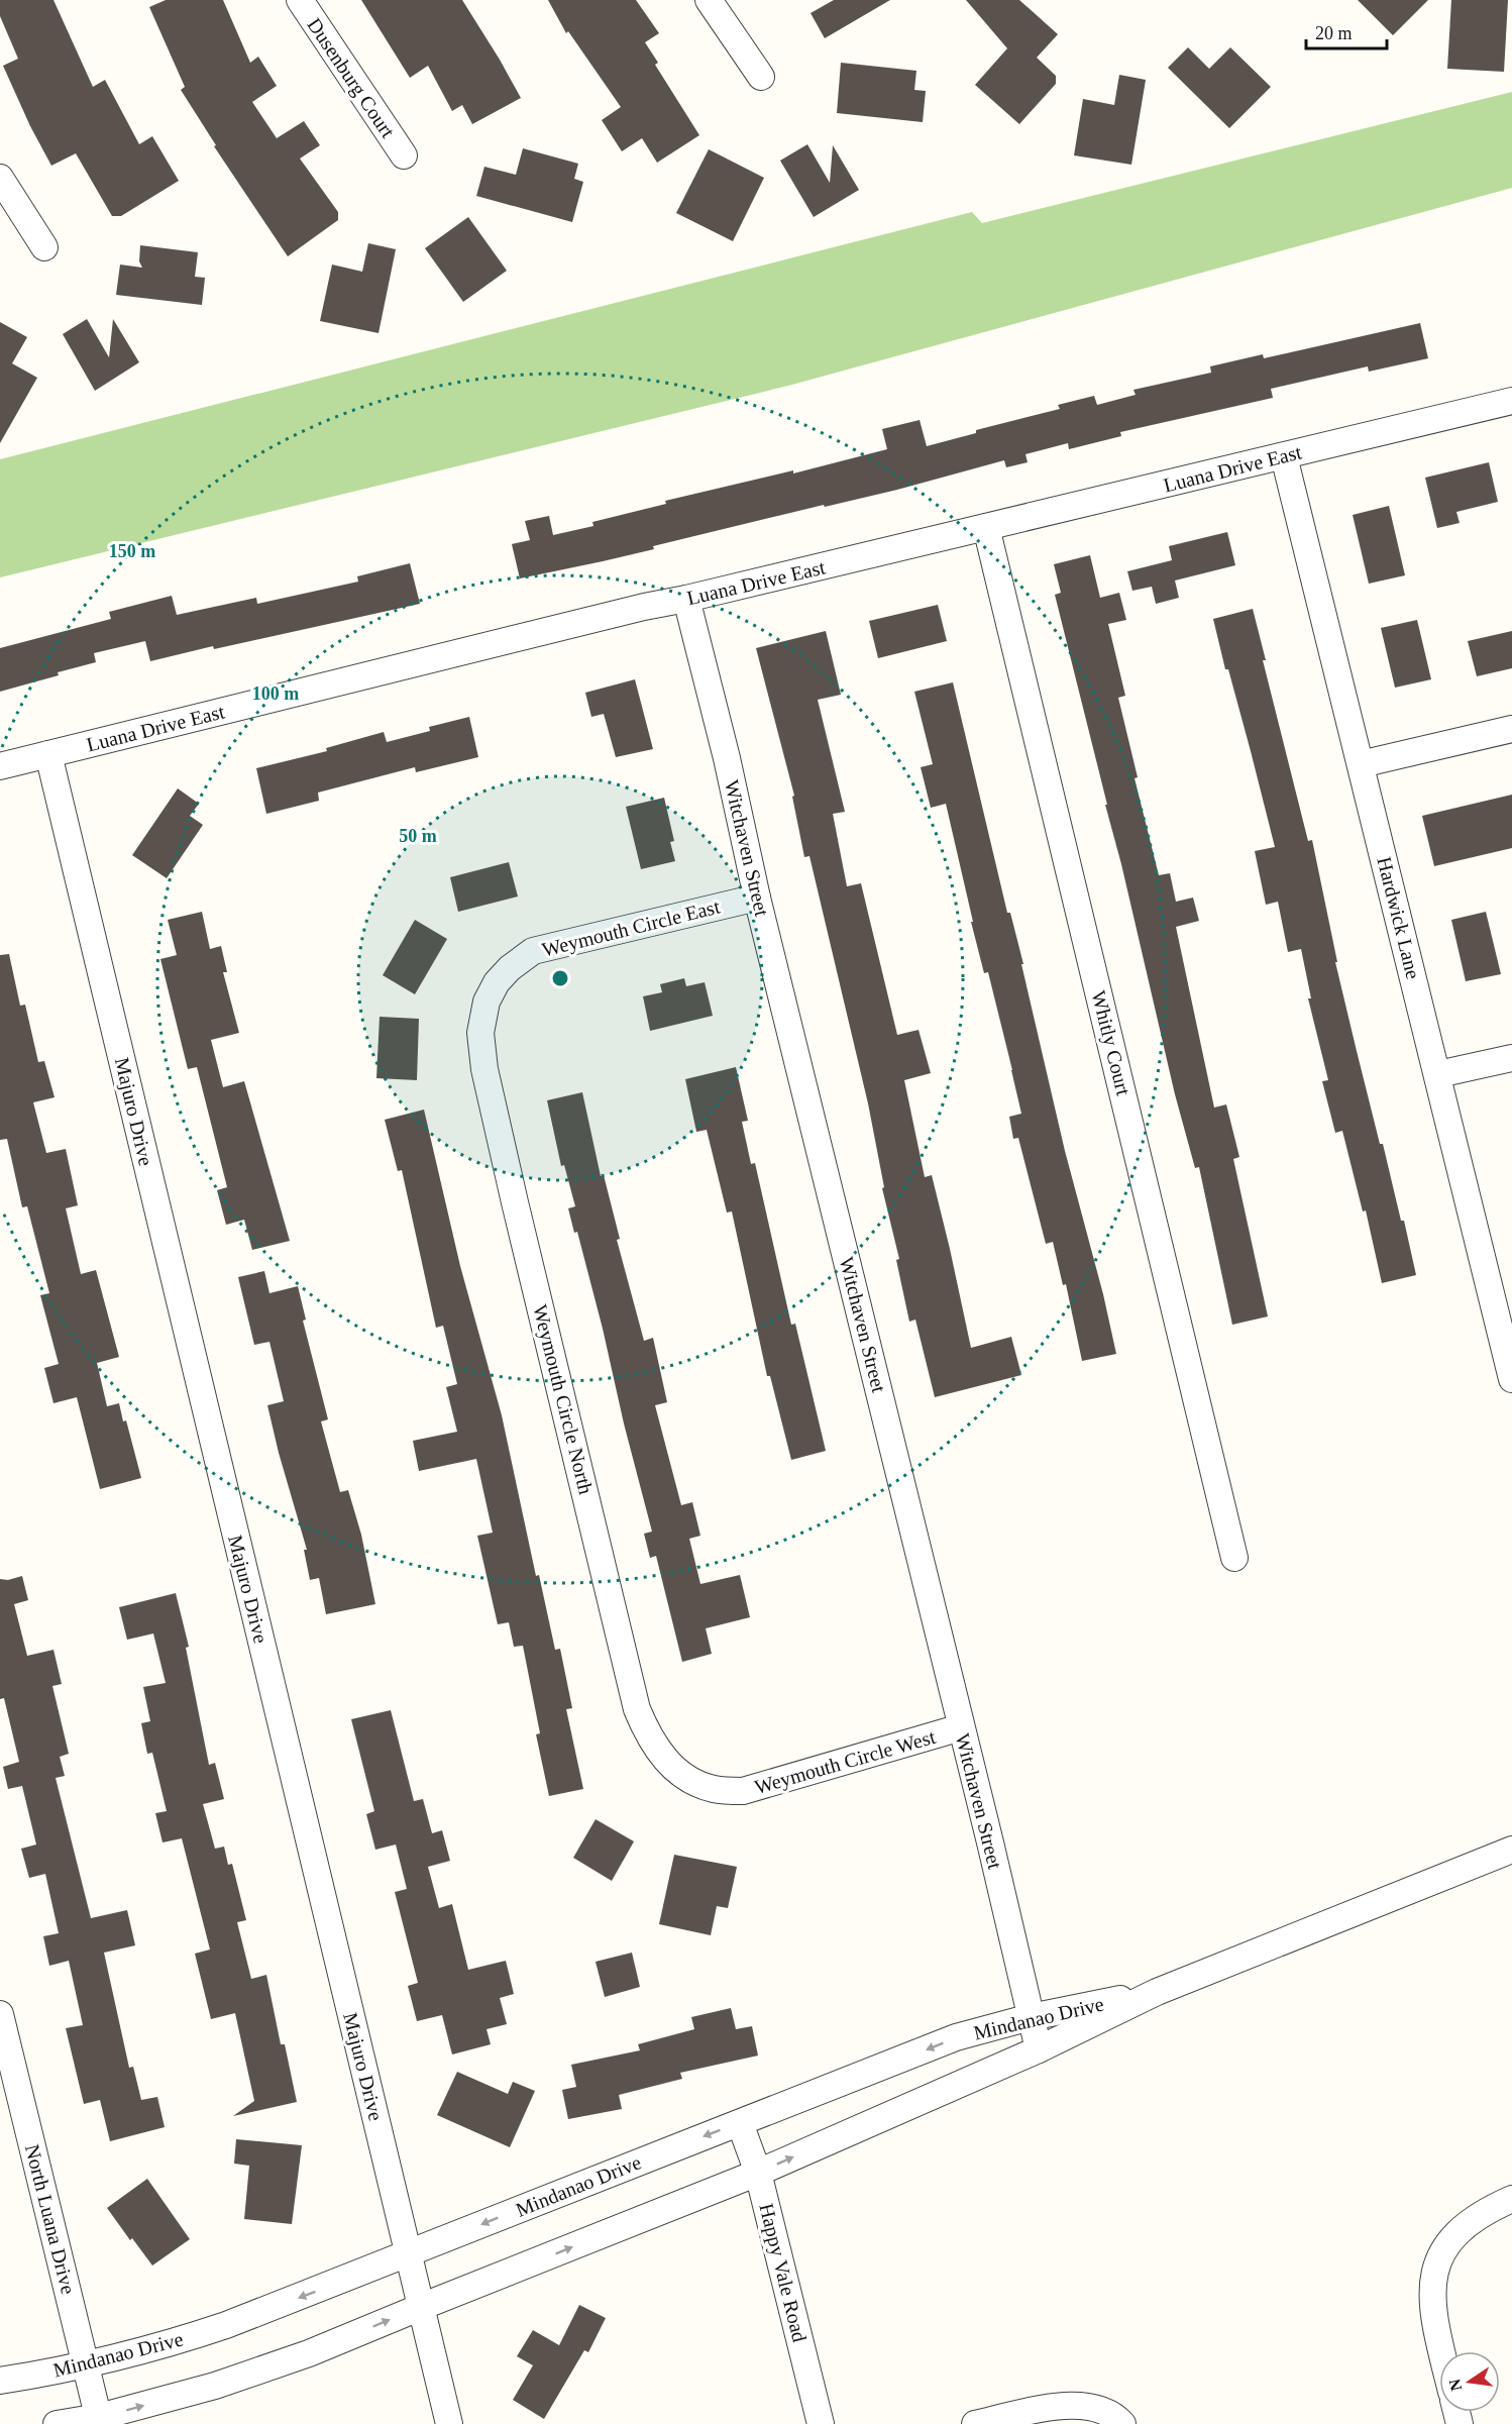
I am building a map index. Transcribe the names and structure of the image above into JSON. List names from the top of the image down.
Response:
{
  "streets": {
    "street": [
      "Dusenburg Court",
      "Luana Drive East",
      "Witchaven Street",
      "Hardwick Lane",
      "Weymouth Circle East",
      "Whitly Court",
      "Majuro Drive",
      "Weymouth Circle North",
      "Weymouth Circle West",
      "Mindanao Drive",
      "North Luana Drive",
      "Happy Vale Road"
    ]
  },
  "crossings": [
    ["Luana Drive East", "Witchaven Street"],
    ["Luana Drive East", "Hardwick Lane"],
    ["Luana Drive East", "Whitly Court"],
    ["Luana Drive East", "Majuro Drive"],
    ["Witchaven Street", "Weymouth Circle East"],
    ["Witchaven Street", "Weymouth Circle West"],
    ["Witchaven Street", "Mindanao Drive"],
    ["Weymouth Circle East", "Weymouth Circle North"],
    ["Majuro Drive", "Mindanao Drive"],
    ["Weymouth Circle North", "Weymouth Circle West"],
    ["Mindanao Drive", "North Luana Drive"],
    ["Mindanao Drive", "Happy Vale Road"]
  ],
  "scale_bar": "20 m",
  "north": "left",
  "rings": ["150 m", "100 m", "50 m"]
}
